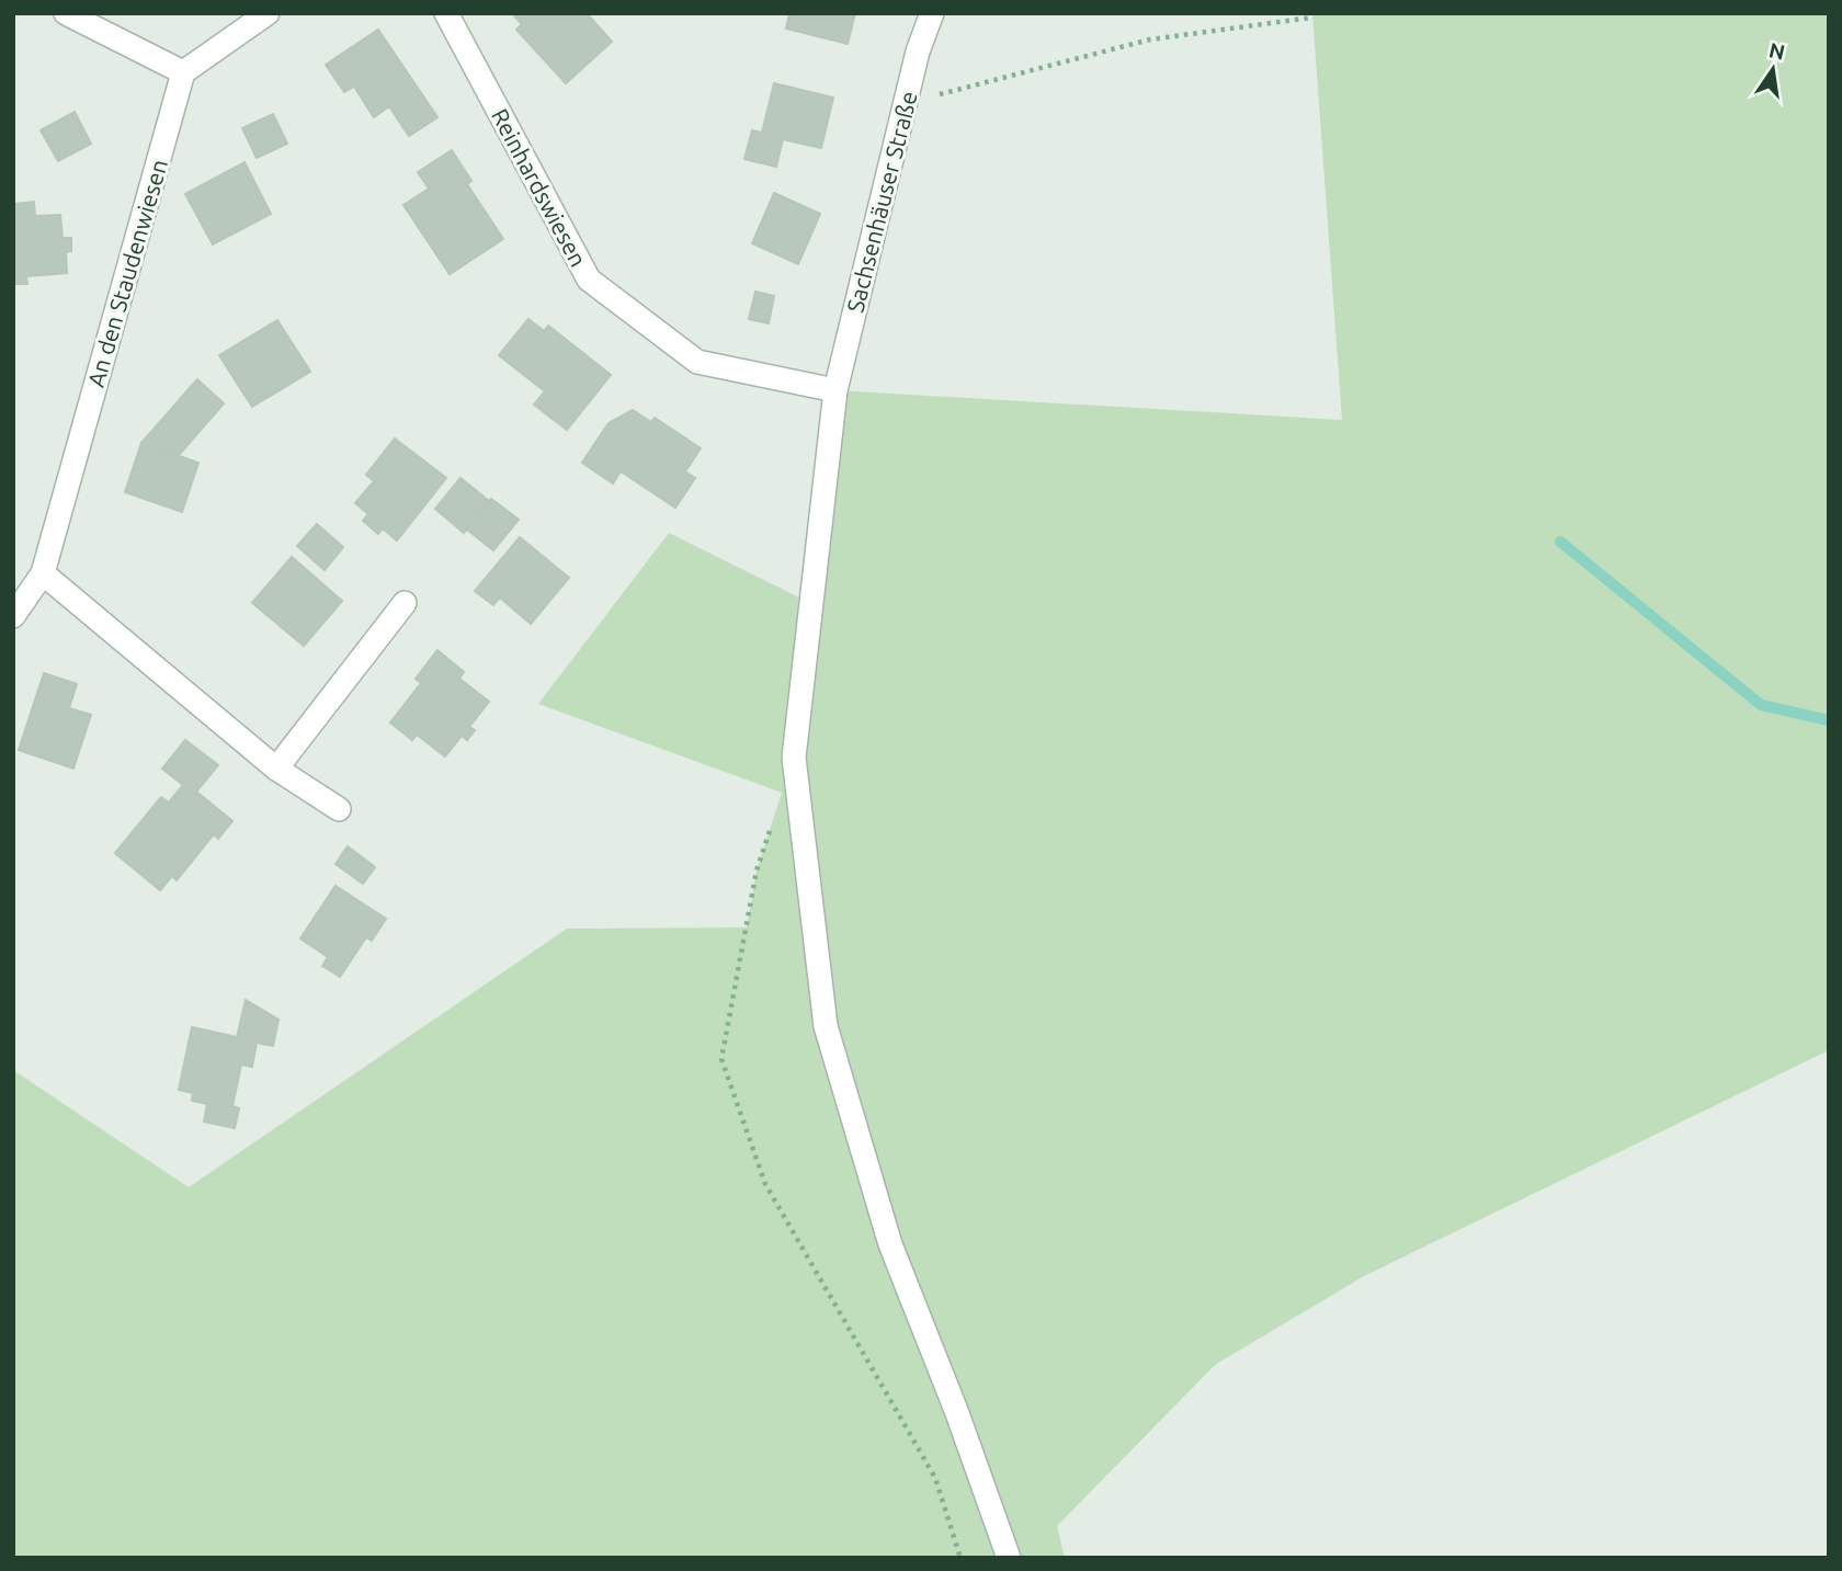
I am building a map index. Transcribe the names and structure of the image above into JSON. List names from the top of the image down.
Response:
{
  "streets": {
    "street": ["Reinhardswiesen", "Sachsenhäuser Straße", "An den Staudenwiesen"]
  },
  "crossings": [
    ["Reinhardswiesen", "Sachsenhäuser Straße"]
  ],
  "north": "top"
}
